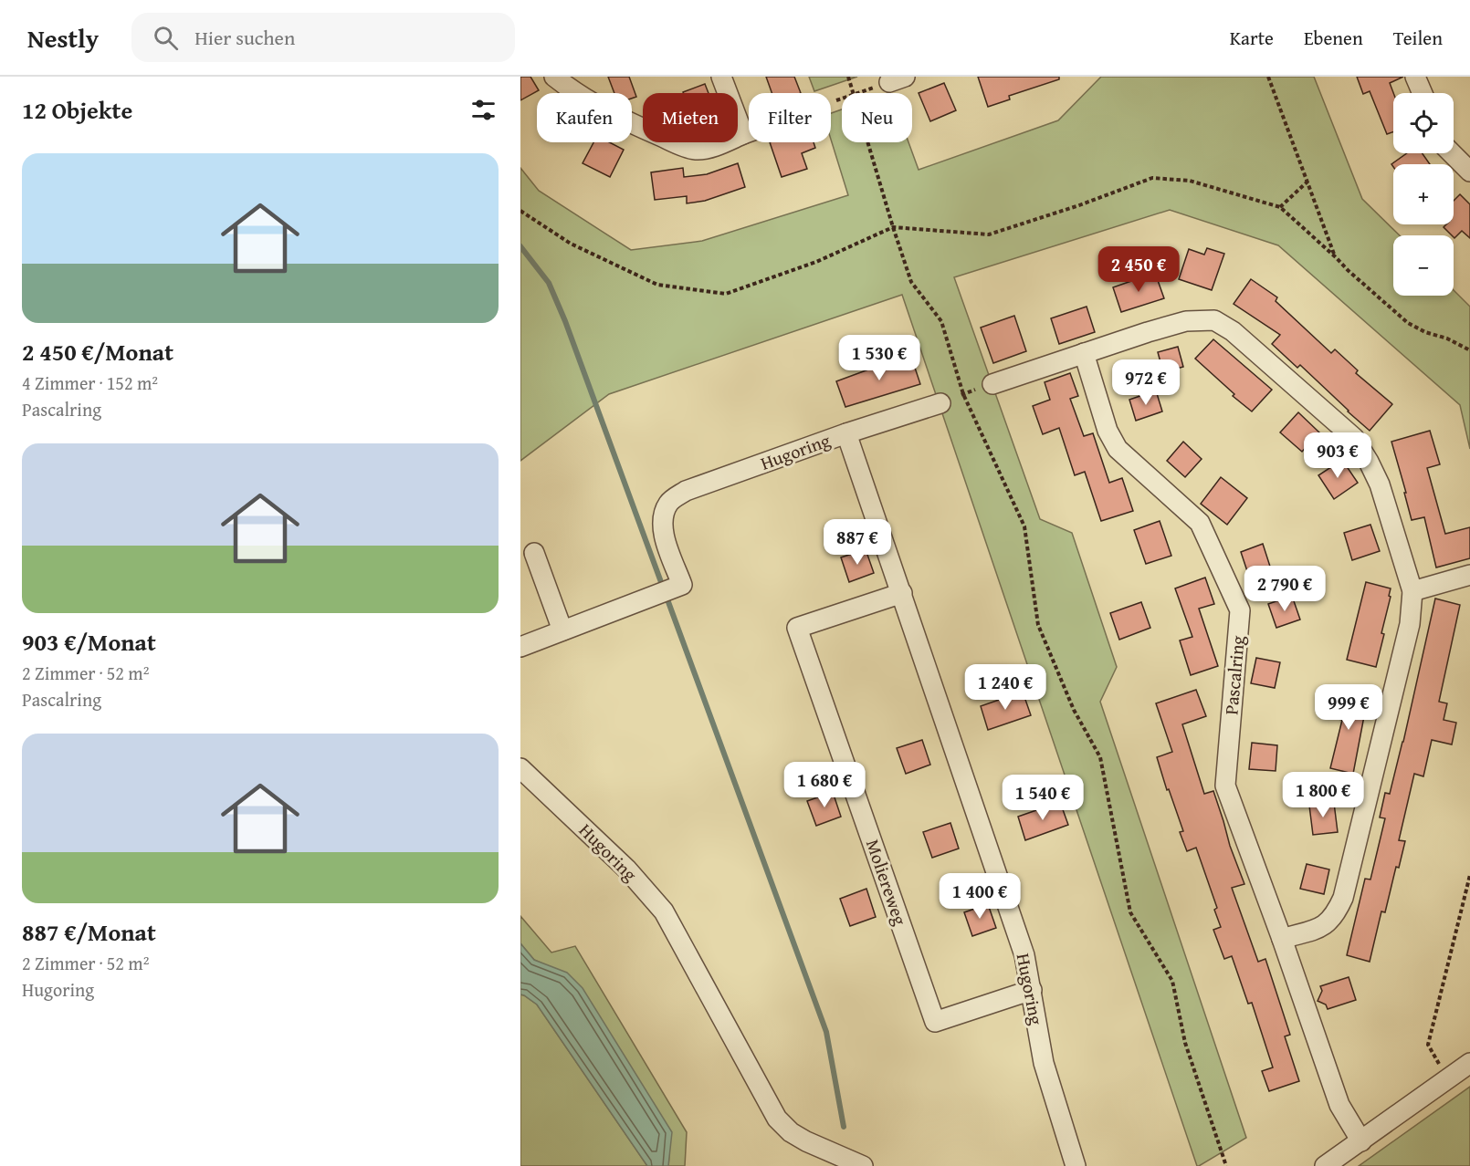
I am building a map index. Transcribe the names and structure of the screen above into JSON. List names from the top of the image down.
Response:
{
  "streets": {
    "street": ["Hugoring", "Pascalring", "Moliereweg"]
  },
  "crossings": [
    ["Hugoring", "Moliereweg"]
  ],
  "page": {
    "header": "Nestly",
    "search": "Hier suchen",
    "nav": ["Karte", "Ebenen", "Teilen"],
    "heading": "12 Objekte",
    "map_buttons": ["+", "−"],
    "chip": [
      "Kaufen",
      "Mieten",
      "Filter",
      "Neu"
    ],
    "list": [
      {
        "name": "2 450 €/Monat",
        "note": "4 Zimmer · 152 m² · Pascalring"
      },
      {
        "name": "903 €/Monat",
        "note": "2 Zimmer · 52 m² · Pascalring"
      },
      {
        "name": "887 €/Monat",
        "note": "2 Zimmer · 52 m² · Hugoring"
      }
    ],
    "price": [
      "2 450 €",
      "1 530 €",
      "972 €",
      "903 €",
      "887 €",
      "2 790 €",
      "1 240 €",
      "999 €",
      "1 680 €",
      "1 800 €",
      "1 540 €",
      "1 400 €"
    ]
  }
}
